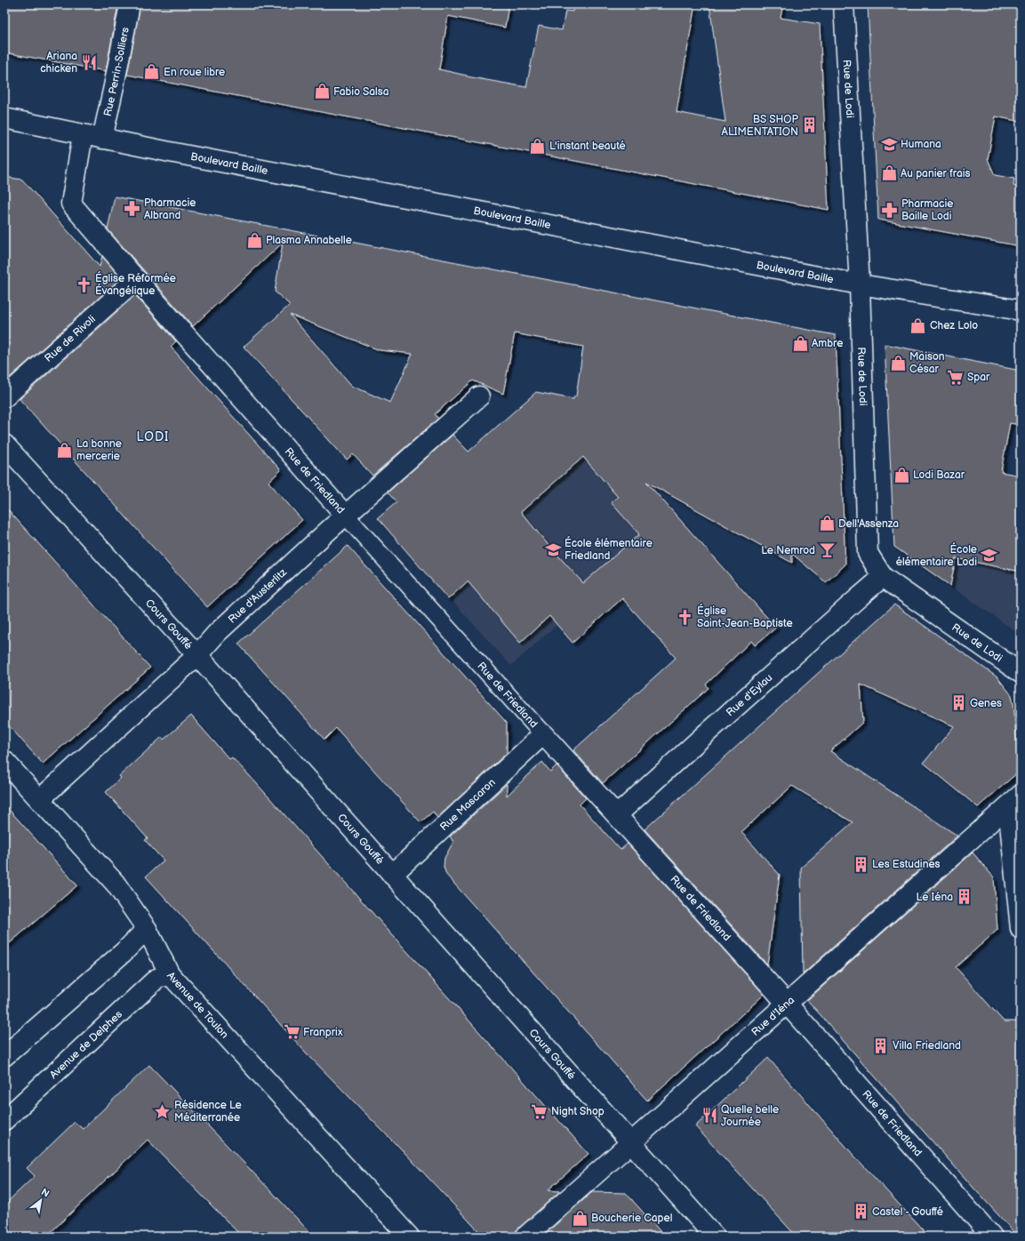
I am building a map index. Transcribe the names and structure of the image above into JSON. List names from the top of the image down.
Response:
{
  "streets": {
    "street": [
      "Rue Perrin-Solliers",
      "Rue de Lodi",
      "Boulevard Baille",
      "Rue de Rivoli",
      "Rue de Friedland",
      "Rue d'Austerlitz",
      "Cours Gouffé",
      "Rue d'Eylau",
      "Rue Mascaron",
      "Avenue de Toulon",
      "Rue d'Iéna",
      "Avenue de Delphes"
    ]
  },
  "crossings": [
    ["Rue Perrin-Solliers", "Boulevard Baille"],
    ["Rue de Lodi", "Boulevard Baille"],
    ["Rue de Lodi", "Rue d'Eylau"],
    ["Boulevard Baille", "Rue de Friedland"],
    ["Rue de Rivoli", "Rue de Friedland"],
    ["Rue de Friedland", "Rue d'Austerlitz"],
    ["Rue de Friedland", "Rue d'Eylau"],
    ["Rue de Friedland", "Rue Mascaron"],
    ["Rue de Friedland", "Rue d'Iéna"],
    ["Rue d'Austerlitz", "Cours Gouffé"],
    ["Rue d'Austerlitz", "Avenue de Toulon"],
    ["Cours Gouffé", "Rue Mascaron"],
    ["Cours Gouffé", "Rue d'Iéna"],
    ["Avenue de Toulon", "Avenue de Delphes"]
  ],
  "districts": ["LODI"],
  "places": {
    "restaurant": ["Ariana chicken", "Quelle belle Journée"],
    "shop": [
      "En roue libre",
      "Fabio Salsa",
      "L'instant beauté",
      "Au panier frais",
      "Plasma Annabelle",
      "Chez Lolo",
      "Ambre",
      "Maison César",
      "La bonne mercerie",
      "Lodi Bazar",
      "Dell'Assenza",
      "Boucherie Capel"
    ],
    "building": [
      "BS SHOP ALIMENTATION",
      "Genes",
      "Les Estudines",
      "Le Iéna",
      "Villa Friedland",
      "Castel - Gouffé"
    ],
    "school or university": ["Humana", "École élémentaire Friedland", "École élémentaire Lodi"],
    "pharmacy": ["Pharmacie Albrand", "Pharmacie Baille Lodi"],
    "church": ["Église Réformée Évangélique", "Église Saint-Jean-Baptiste"],
    "supermarket": ["Spar", "Franprix", "Night Shop"],
    "bar": ["Le Nemrod"],
    "place": ["Résidence Le Méditerranée"]
  },
  "north": "top right"
}
